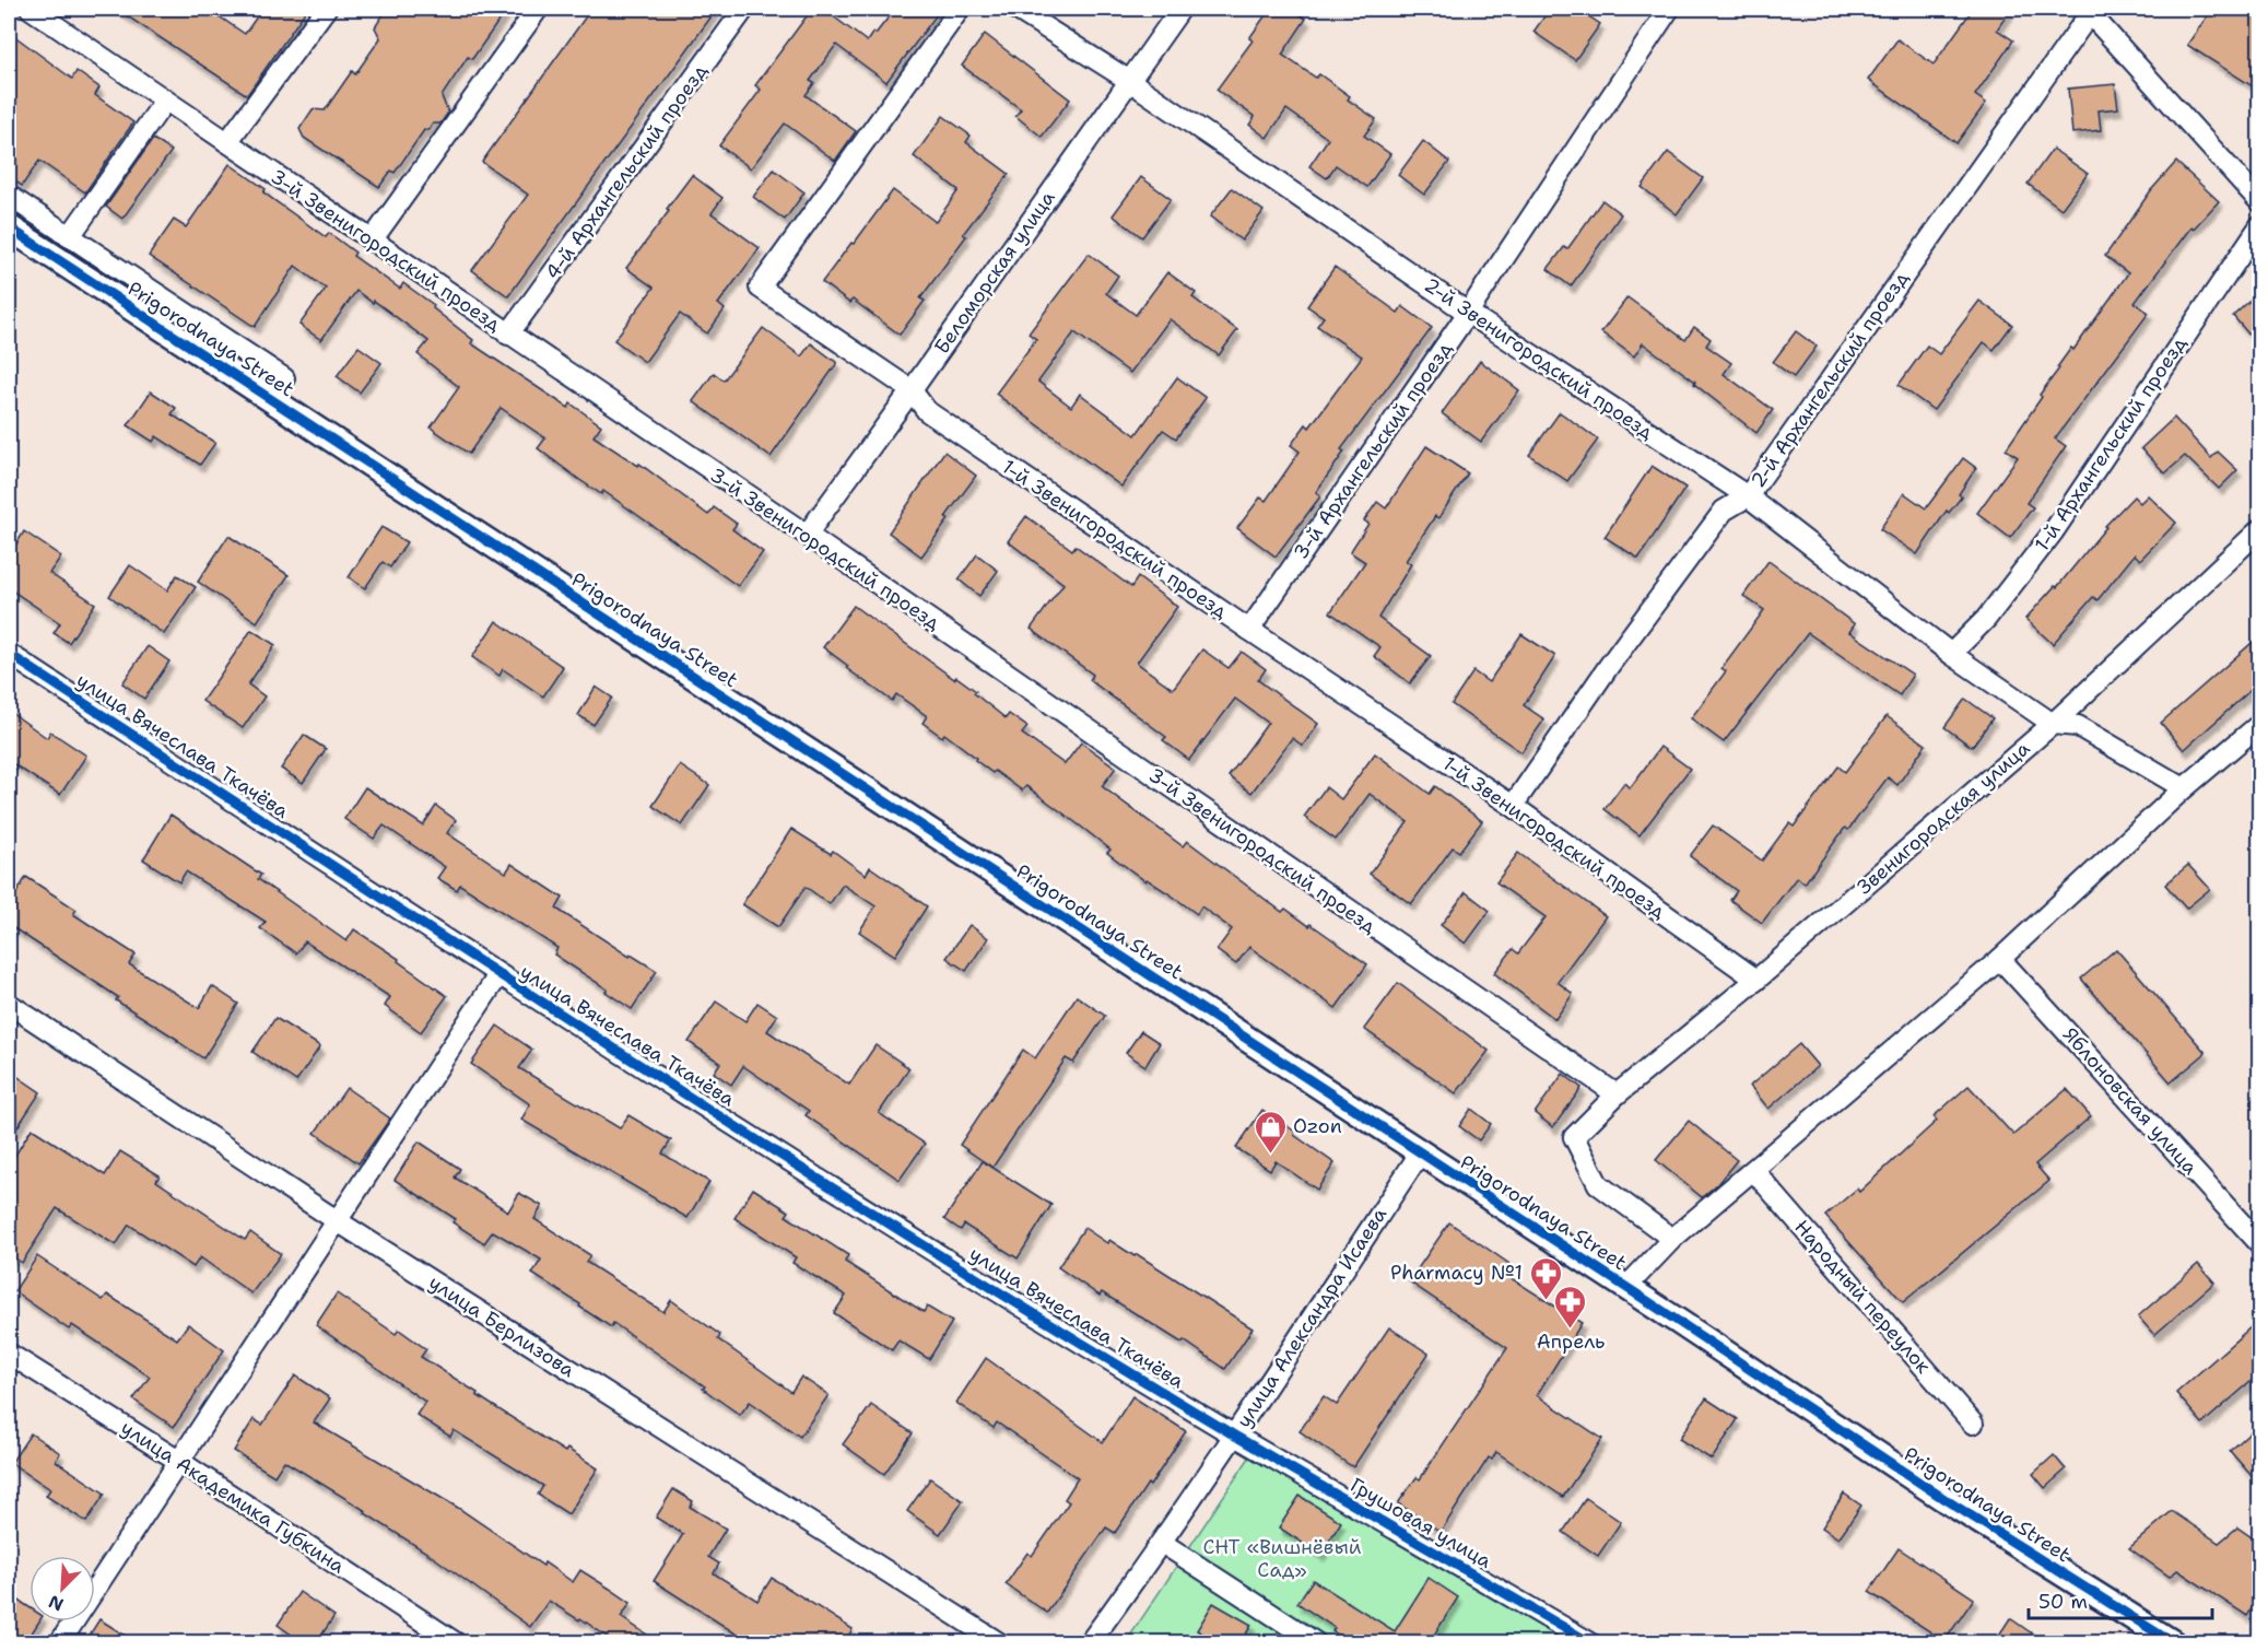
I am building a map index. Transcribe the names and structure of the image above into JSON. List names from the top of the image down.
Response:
{
  "streets": {
    "street": [
      "4-й Архангельский проезд",
      "3-й Звенигородский проезд",
      "Беломорская улица",
      "Prigorodnaya Street",
      "2-й Звенигородский проезд",
      "2-й Архангельский проезд",
      "1-й Архангельский проезд",
      "3-й Архангельский проезд",
      "1-й Звенигородский проезд",
      "улица Вячеслава Ткачёва",
      "Звенигородская улица",
      "Яблоновская улица",
      "Народный переулок",
      "улица Александра Исаева",
      "улица Берлизова",
      "улица Академика Губкина",
      "Грушовая улица"
    ]
  },
  "crossings": [
    ["4-й Архангельский проезд", "3-й Звенигородский проезд"],
    ["3-й Звенигородский проезд", "Беломорская улица"],
    ["3-й Звенигородский проезд", "Звенигородская улица"],
    ["Беломорская улица", "2-й Звенигородский проезд"],
    ["Беломорская улица", "1-й Звенигородский проезд"],
    ["Prigorodnaya Street", "улица Александра Исаева"],
    ["2-й Звенигородский проезд", "2-й Архангельский проезд"],
    ["2-й Звенигородский проезд", "1-й Архангельский проезд"],
    ["2-й Звенигородский проезд", "3-й Архангельский проезд"],
    ["2-й Звенигородский проезд", "Звенигородская улица"],
    ["2-й Архангельский проезд", "1-й Звенигородский проезд"],
    ["3-й Архангельский проезд", "1-й Звенигородский проезд"],
    ["1-й Звенигородский проезд", "Звенигородская улица"],
    ["улица Вячеслава Ткачёва", "улица Александра Исаева"],
    ["улица Вячеслава Ткачёва", "Грушовая улица"],
    ["улица Александра Исаева", "Грушовая улица"]
  ],
  "parks": ["СНТ «Вишнёвый Cад»"],
  "places": {
    "shop": ["Ozon"],
    "pharmacy": ["Pharmacy №1", "Апрель"]
  },
  "scale_bar": "50 m",
  "north": "bottom left"
}
